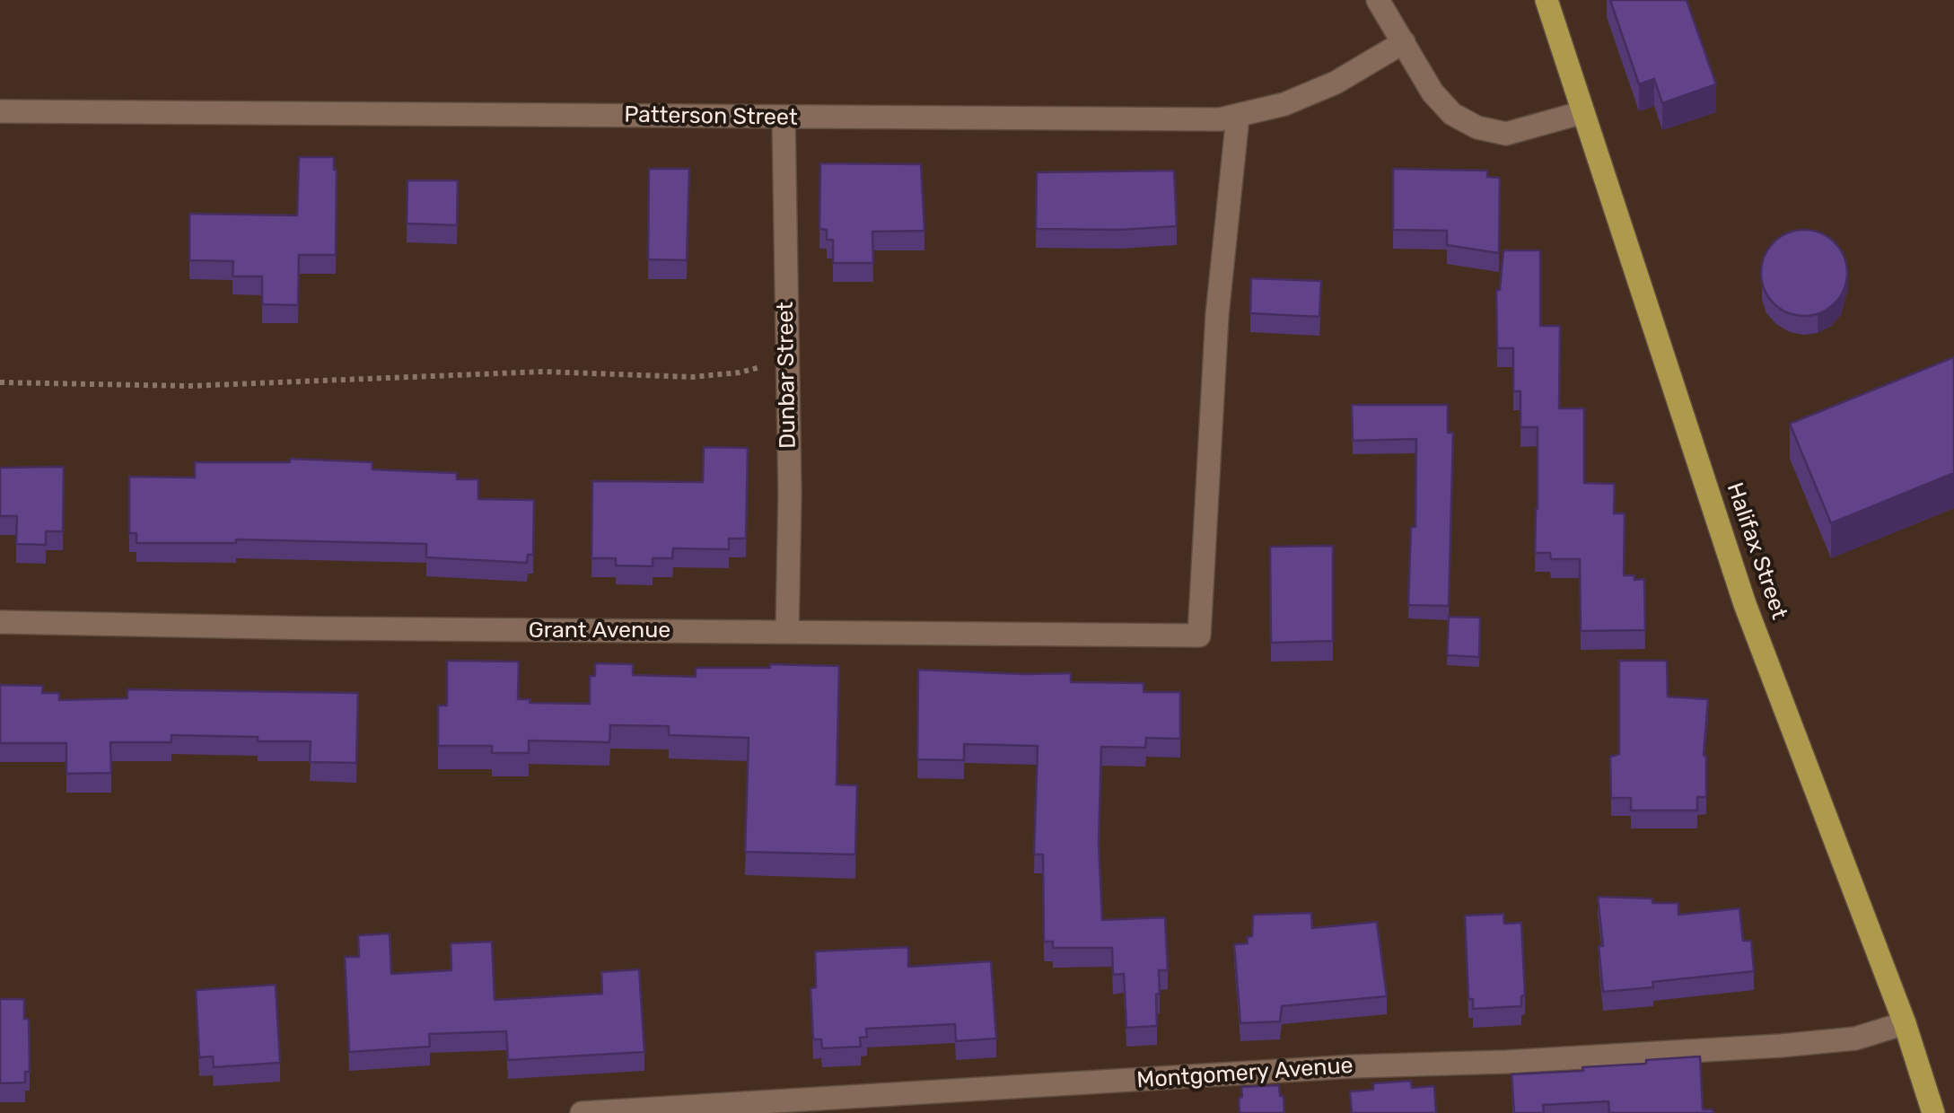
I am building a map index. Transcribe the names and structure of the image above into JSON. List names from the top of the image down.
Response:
{
  "streets": {
    "main road": ["Halifax Street"],
    "street": [
      "Patterson Street",
      "Dunbar Street",
      "Grant Avenue",
      "Montgomery Avenue"
    ]
  },
  "crossings": [
    ["Patterson Street", "Dunbar Street"],
    ["Patterson Street", "Grant Avenue"],
    ["Dunbar Street", "Grant Avenue"],
    ["Halifax Street", "Montgomery Avenue"]
  ]
}
